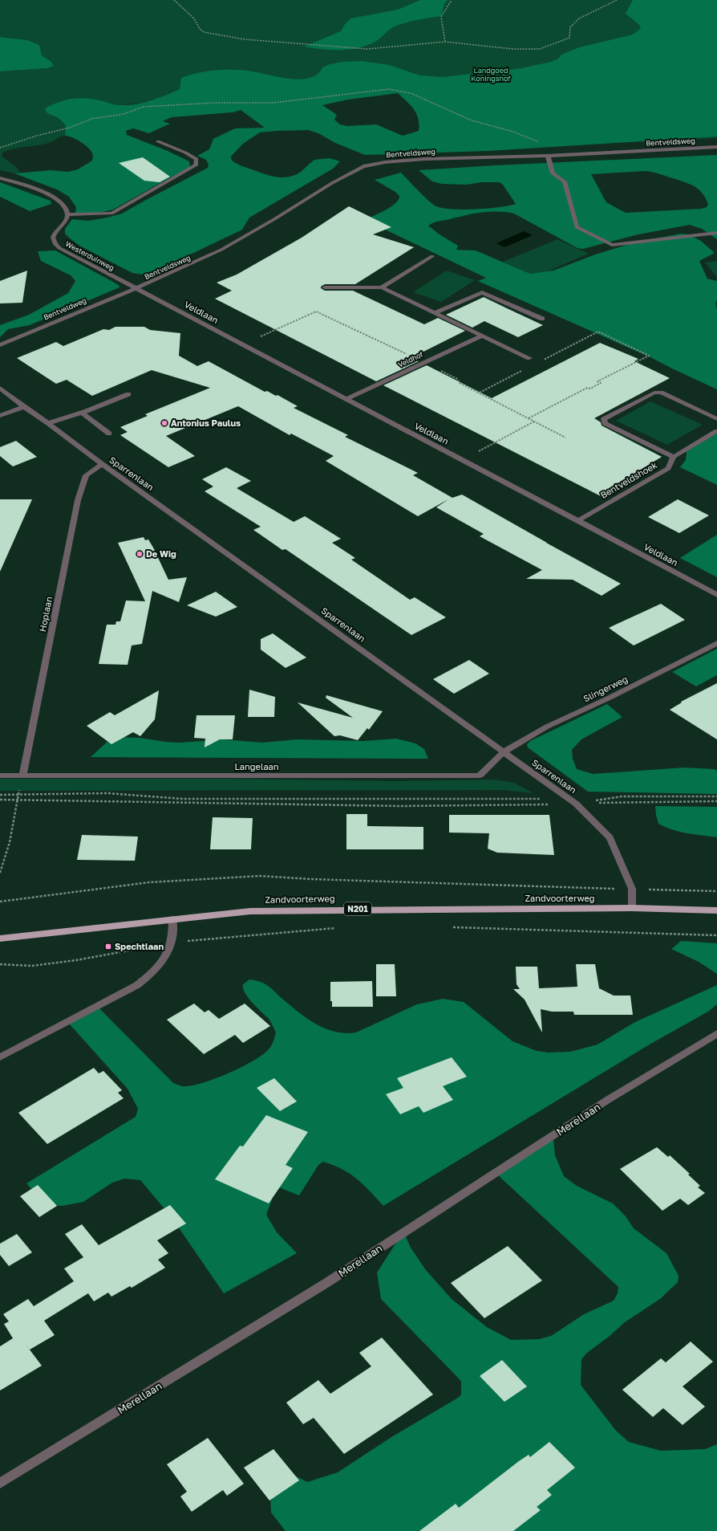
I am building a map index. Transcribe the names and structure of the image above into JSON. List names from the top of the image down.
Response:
{
  "streets": {
    "main road": ["Zandvoorterweg", "N201"],
    "street": [
      "Bentveldsweg",
      "Westerduinweg",
      "Bentveldweg",
      "Veldlaan",
      "Veldhof",
      "Sparrenlaan",
      "Bentveldshoek",
      "Hoplaan",
      "Slingerweg",
      "Langelaan",
      "Merellaan"
    ]
  },
  "crossings": [
    ["Bentveldsweg", "Westerduinweg"],
    ["Bentveldsweg", "Bentveldweg"],
    ["Bentveldsweg", "Veldlaan"],
    ["Westerduinweg", "Bentveldweg"],
    ["Westerduinweg", "Veldlaan"],
    ["Bentveldweg", "Veldlaan"],
    ["Veldlaan", "Veldhof"],
    ["Veldlaan", "Bentveldshoek"],
    ["Sparrenlaan", "Hoplaan"],
    ["Sparrenlaan", "Slingerweg"],
    ["Sparrenlaan", "Langelaan"],
    ["Sparrenlaan", "Zandvoorterweg"],
    ["Hoplaan", "Langelaan"],
    ["Slingerweg", "Langelaan"]
  ],
  "parks": ["Landgoed Koningshof"],
  "places": {
    "other": ["Antonius Paulus", "De Wig"],
    "transit": ["Spechtlaan"]
  }
}
